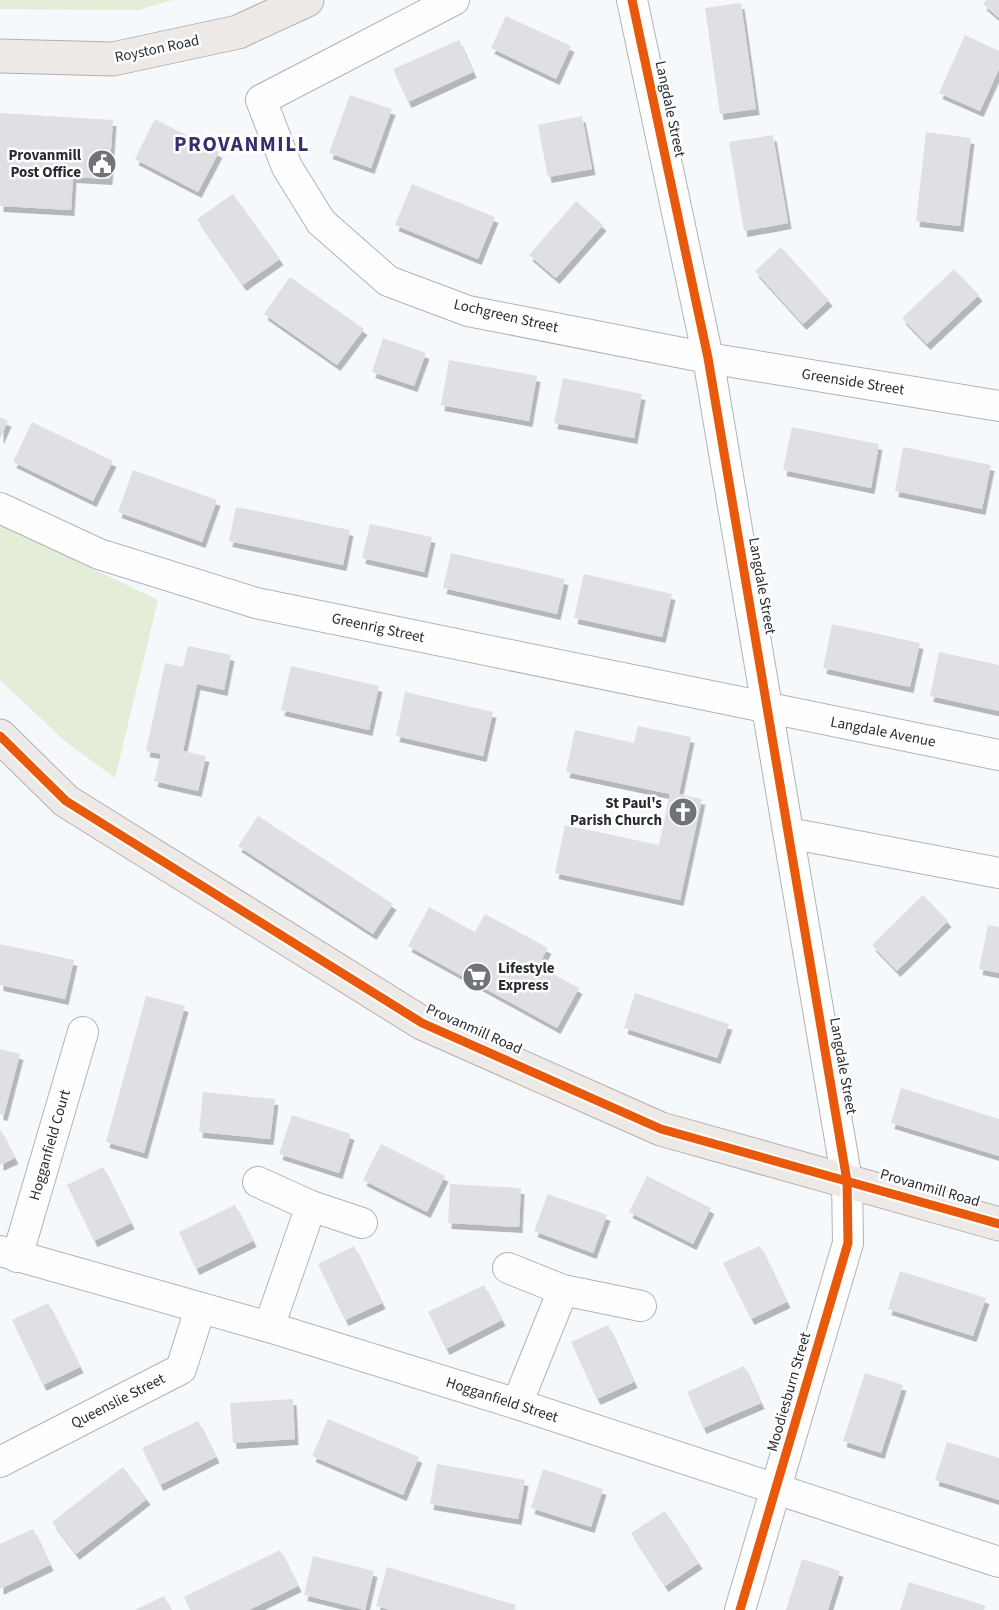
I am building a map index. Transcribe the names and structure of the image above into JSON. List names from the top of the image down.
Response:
{
  "streets": {
    "main road": ["Royston Road", "Provanmill Road"],
    "street": [
      "Langdale Street",
      "Lochgreen Street",
      "Greenside Street",
      "Greenrig Street",
      "Langdale Avenue",
      "Hogganfield Court",
      "Moodiesburn Street",
      "Hogganfield Street",
      "Queenslie Street"
    ]
  },
  "crossings": [
    ["Langdale Street", "Lochgreen Street"],
    ["Langdale Street", "Greenside Street"],
    ["Langdale Street", "Greenrig Street"],
    ["Langdale Street", "Langdale Avenue"],
    ["Langdale Street", "Provanmill Road"],
    ["Langdale Street", "Moodiesburn Street"],
    ["Lochgreen Street", "Greenside Street"],
    ["Greenrig Street", "Langdale Avenue"],
    ["Provanmill Road", "Moodiesburn Street"],
    ["Hogganfield Court", "Hogganfield Street"],
    ["Moodiesburn Street", "Hogganfield Street"],
    ["Hogganfield Street", "Queenslie Street"]
  ],
  "districts": ["PROVANMILL"],
  "places": {
    "public building": ["Provanmill Post Office"],
    "church": ["St Paul's Parish Church"],
    "supermarket": ["Lifestyle Express"]
  }
}
